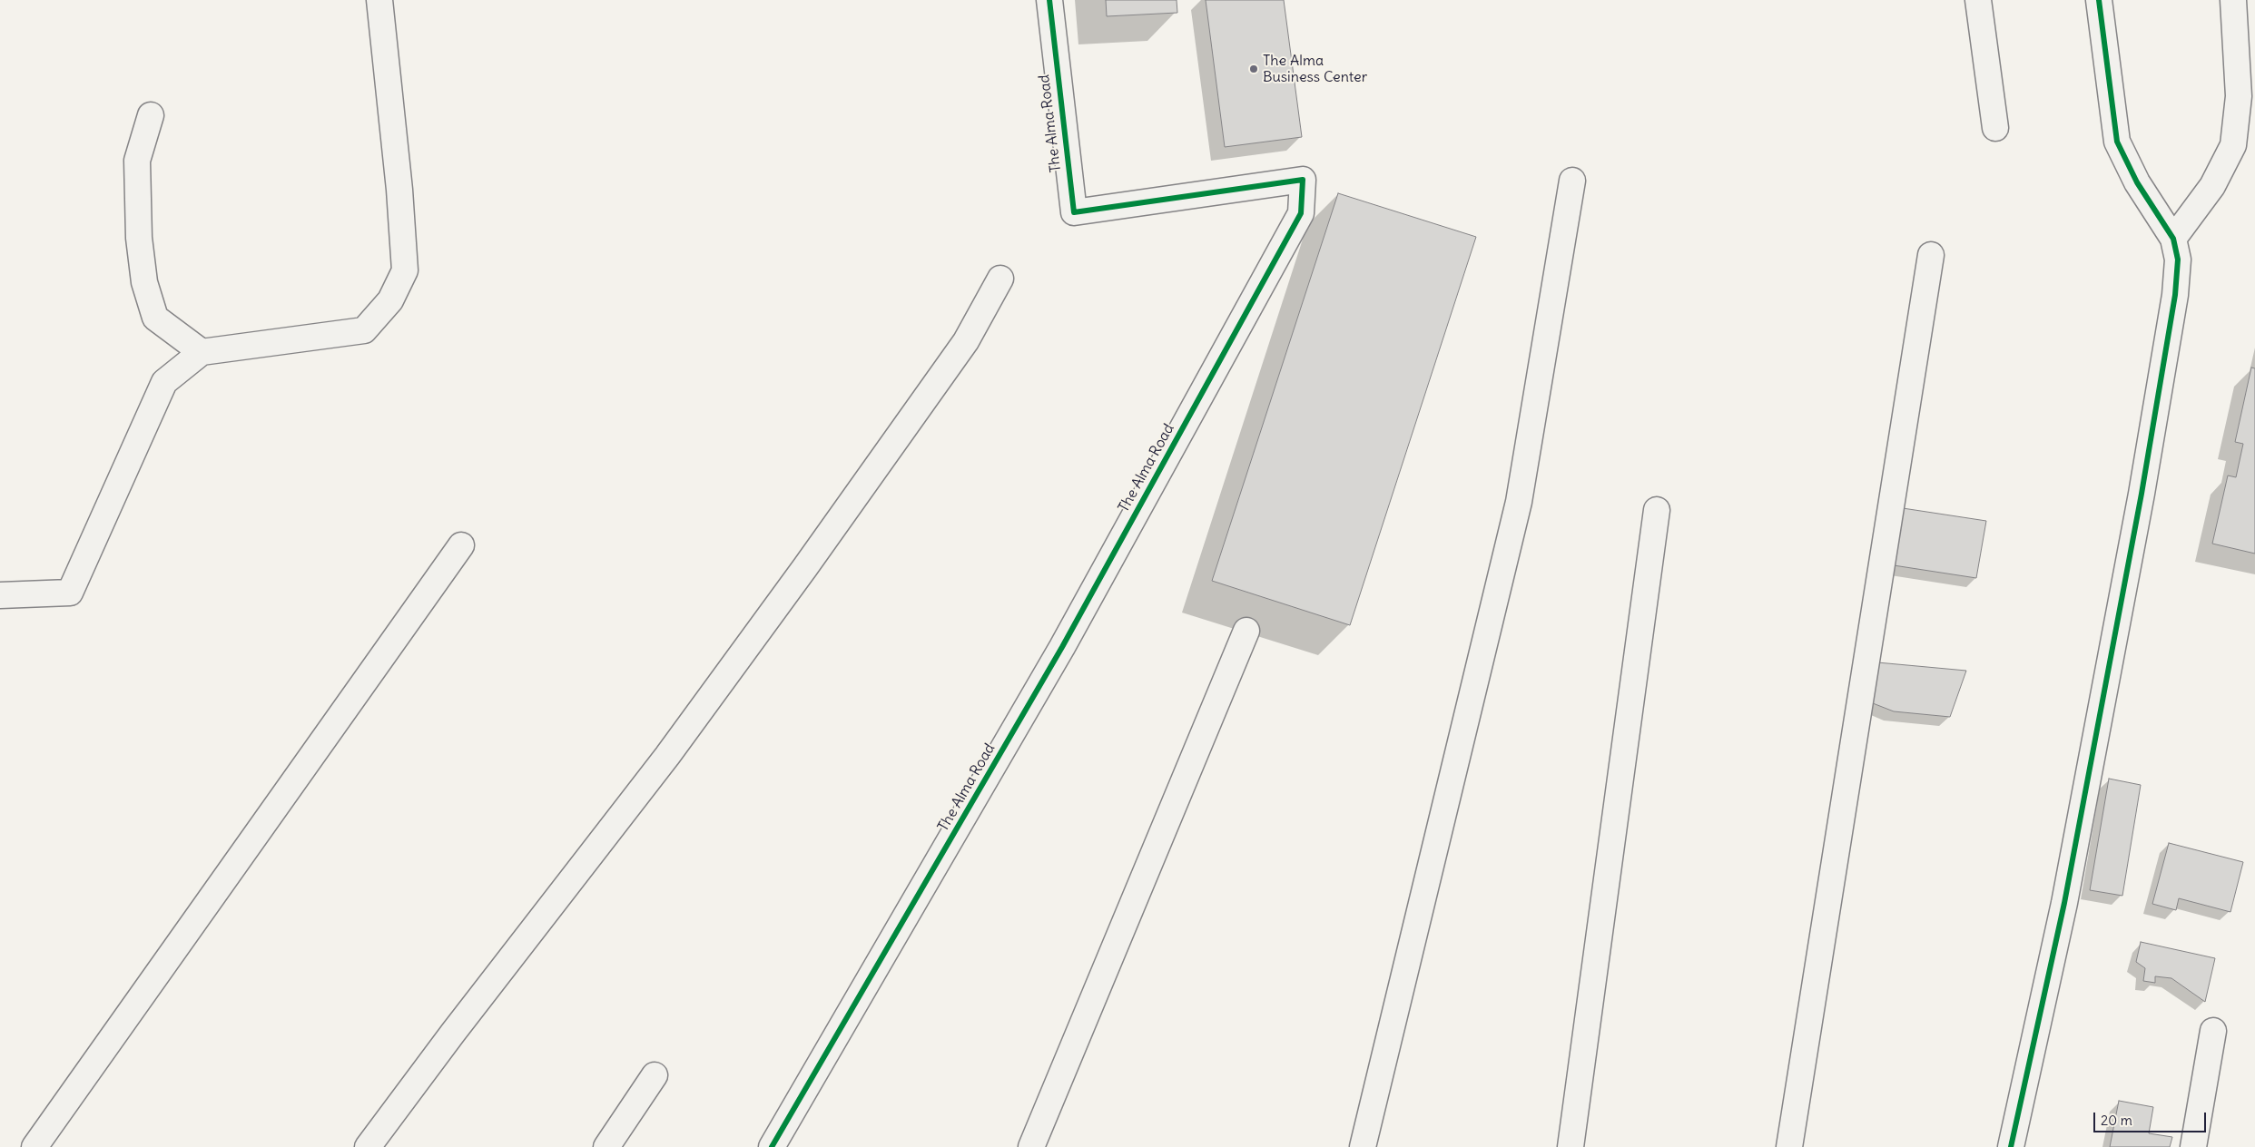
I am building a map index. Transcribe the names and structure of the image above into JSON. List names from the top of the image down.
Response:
{
  "streets": {
    "street": ["The Alma Road"]
  },
  "places": ["The Alma Business Center"],
  "scale_bar": "20 m"
}
